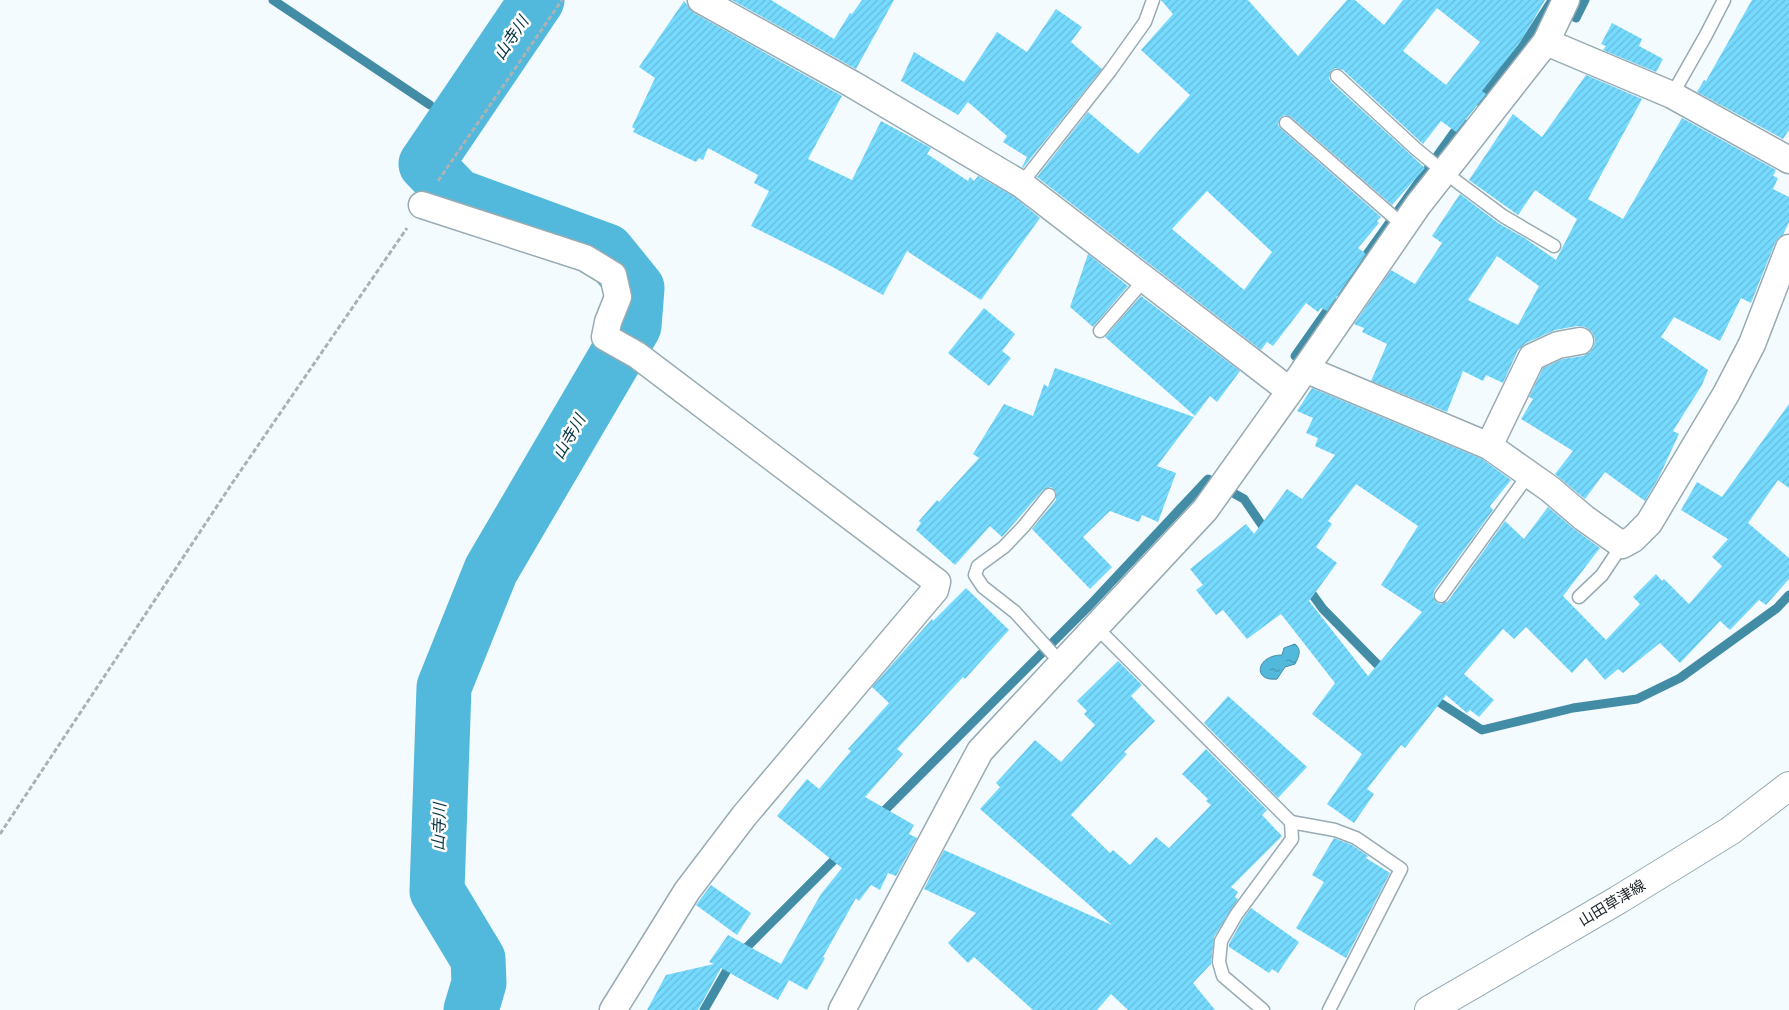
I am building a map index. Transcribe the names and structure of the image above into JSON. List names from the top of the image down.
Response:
{
  "streets": {
    "main road": ["山田草津線"]
  },
  "water": ["山寺川"]
}
